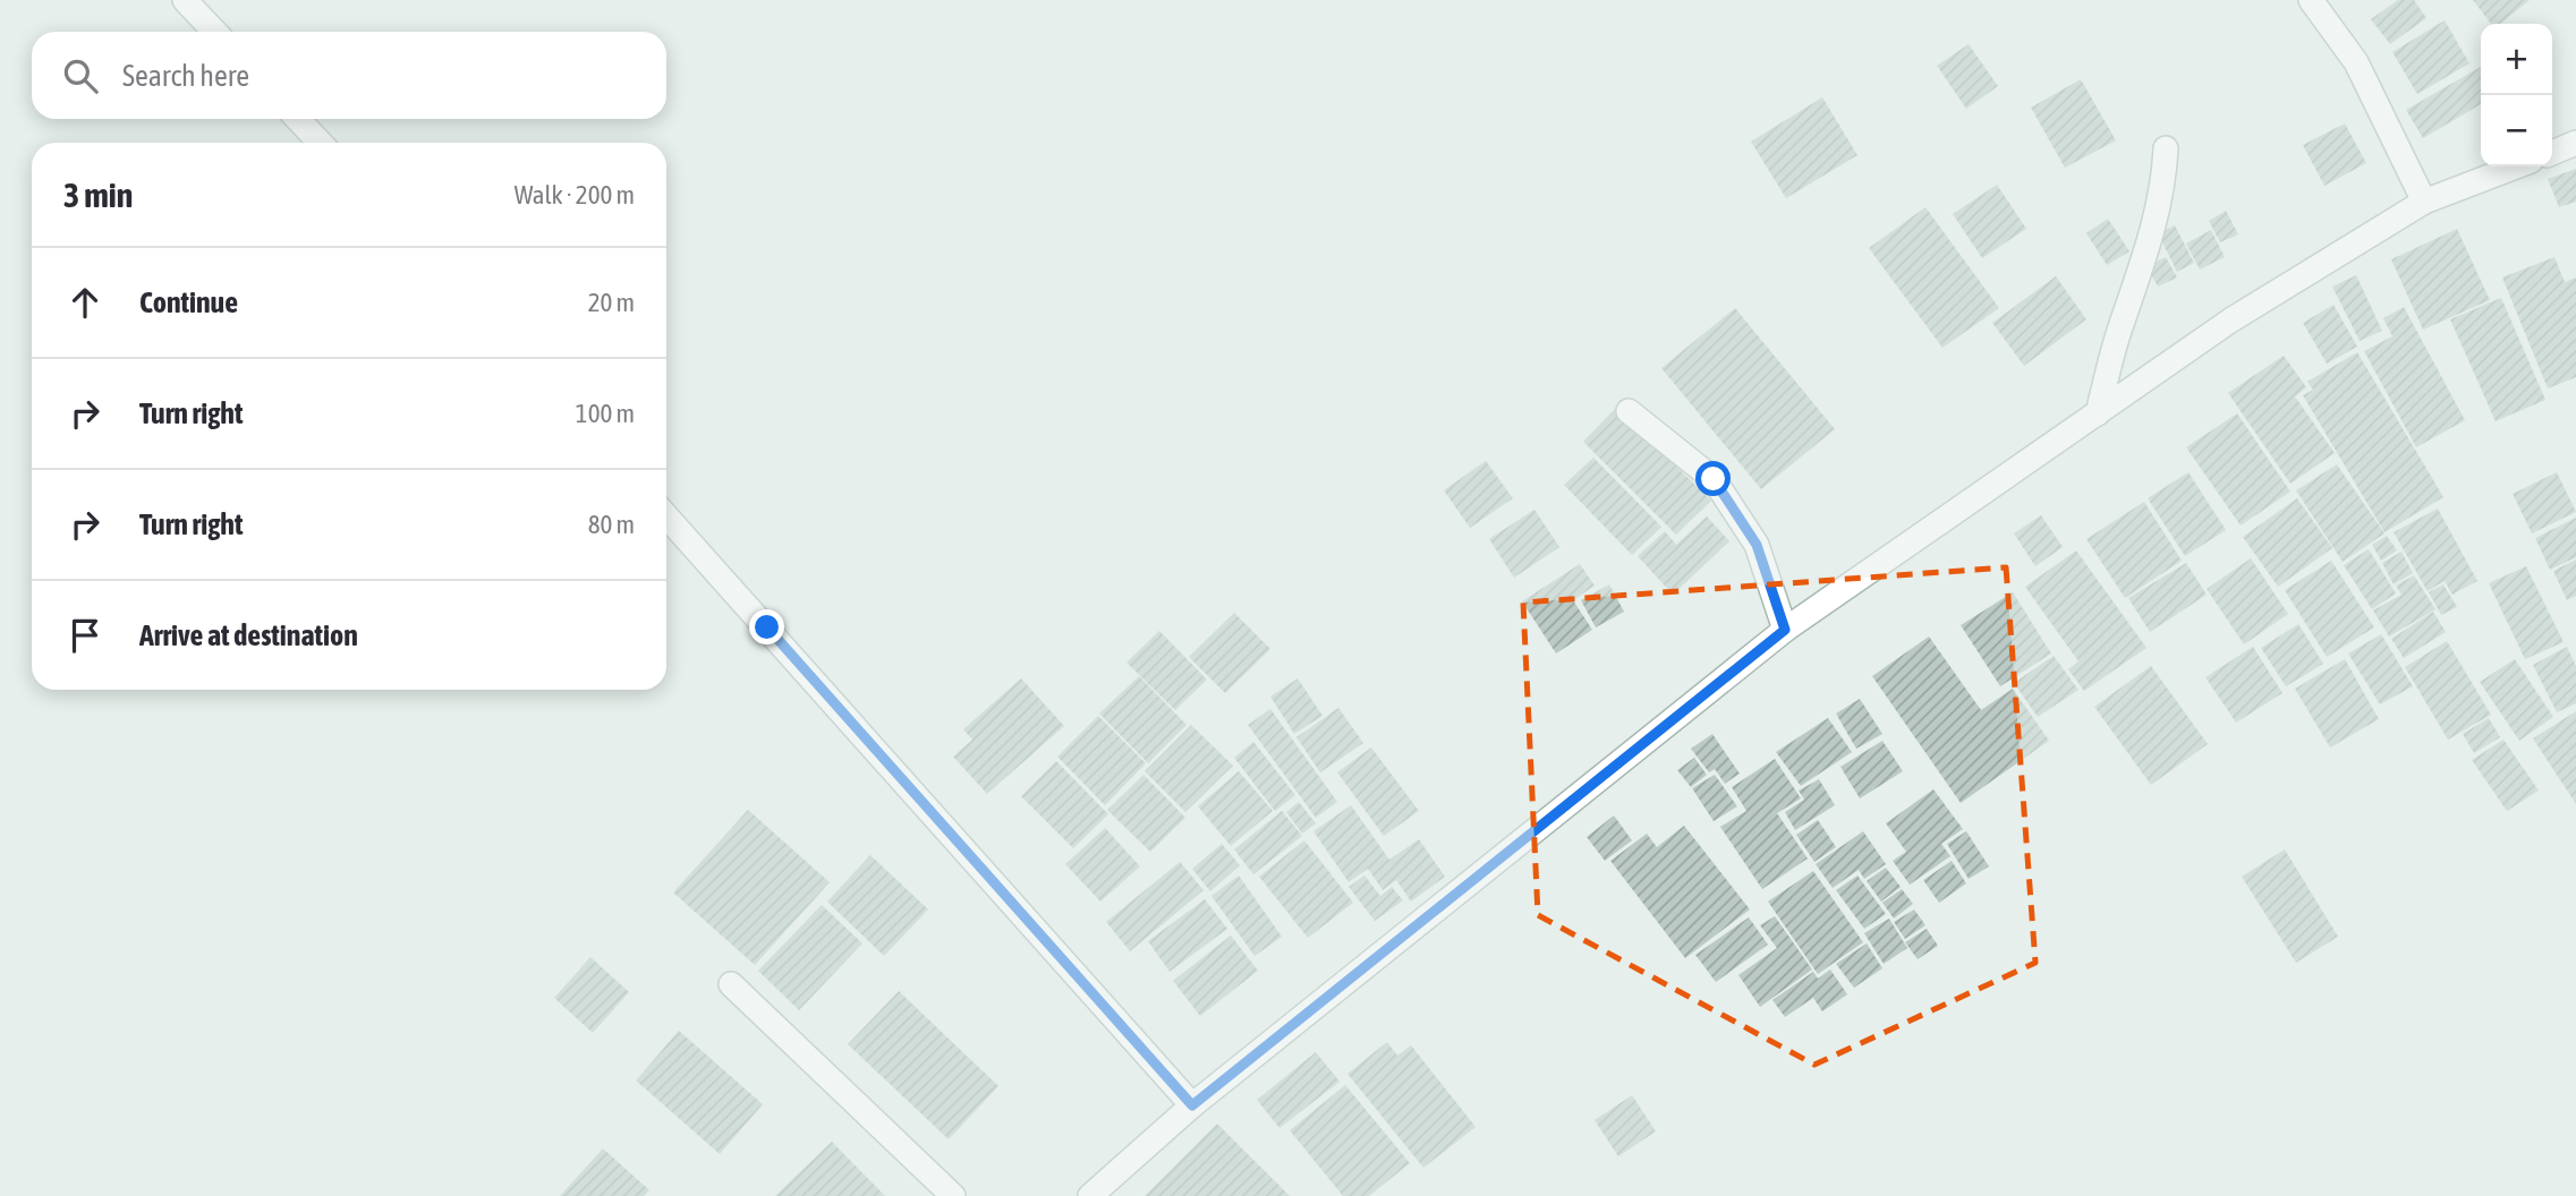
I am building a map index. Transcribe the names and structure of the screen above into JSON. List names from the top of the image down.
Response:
{
  "page": {
    "map_buttons": ["+", "−"],
    "search": "Search here",
    "heading": ["3 min", "Walk · 200 m"],
    "list": [
      ["Continue", "20 m"],
      ["Turn right", "100 m"],
      ["Turn right", "80 m"],
      "Arrive at destination"
    ]
  }
}
